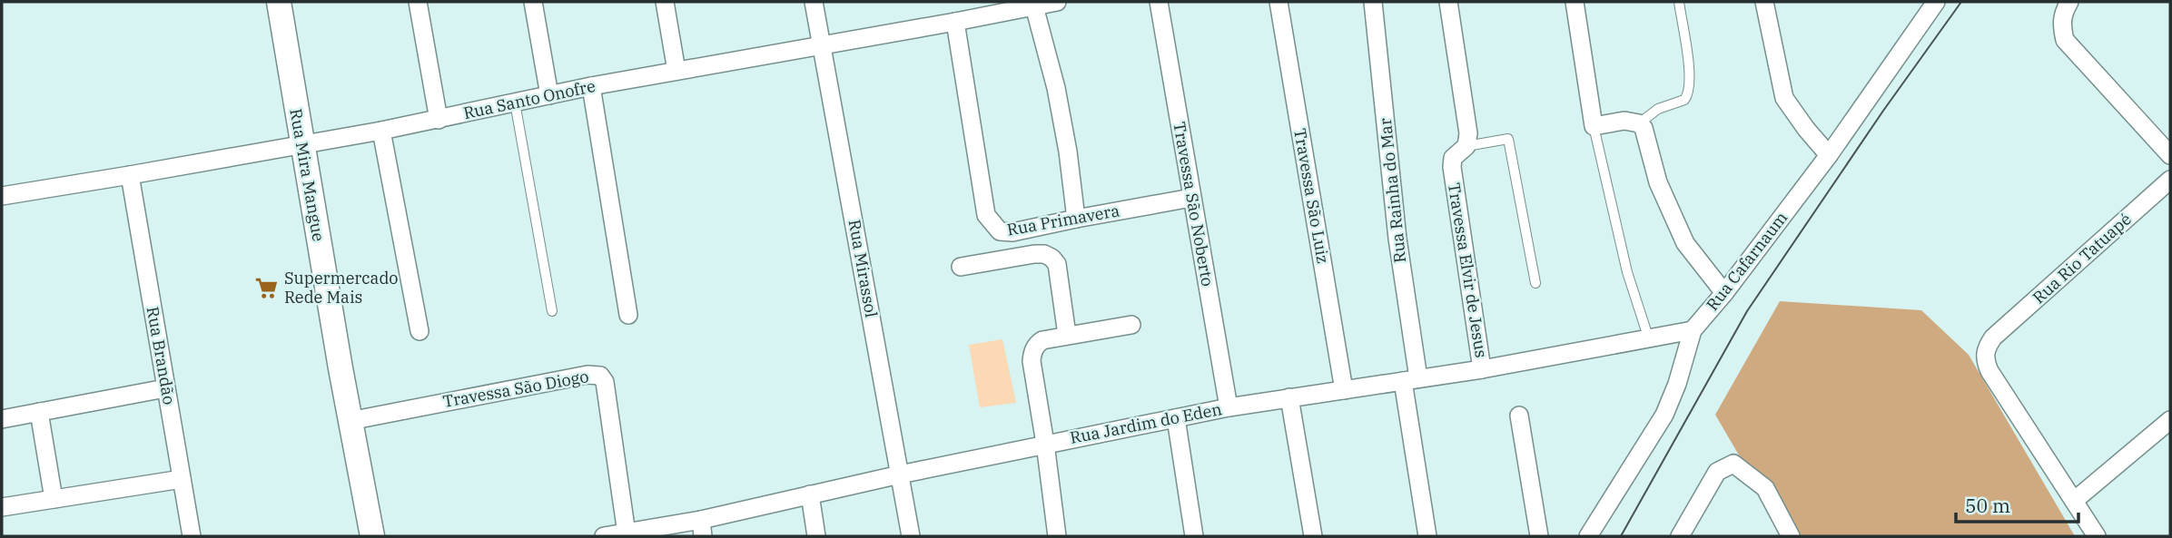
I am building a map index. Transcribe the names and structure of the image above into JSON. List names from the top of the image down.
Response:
{
  "streets": {
    "main road": ["Rua Mira Mangue"],
    "street": [
      "Rua Santo Onofre",
      "Rua Rainha do Mar",
      "Travessa São Luiz",
      "Travessa São Noberto",
      "Rua Primavera",
      "Rua Rio Tatuapé",
      "Rua Cafarnaum",
      "Rua Mirassol",
      "Travessa Elvir de Jesus",
      "Rua Brandão",
      "Travessa São Diogo",
      "Rua Jardim do Eden"
    ]
  },
  "crossings": [
    ["Rua Santo Onofre", "Rua Mira Mangue"],
    ["Rua Santo Onofre", "Rua Primavera"],
    ["Rua Santo Onofre", "Rua Mirassol"],
    ["Rua Santo Onofre", "Rua Brandão"],
    ["Rua Mira Mangue", "Travessa São Diogo"],
    ["Rua Rainha do Mar", "Rua Jardim do Eden"],
    ["Travessa São Luiz", "Rua Jardim do Eden"],
    ["Travessa São Noberto", "Rua Primavera"],
    ["Travessa São Noberto", "Rua Jardim do Eden"],
    ["Rua Cafarnaum", "Rua Jardim do Eden"],
    ["Rua Mirassol", "Rua Jardim do Eden"],
    ["Travessa Elvir de Jesus", "Rua Jardim do Eden"],
    ["Travessa São Diogo", "Rua Jardim do Eden"]
  ],
  "places": {
    "supermarket": ["Supermercado Rede Mais"]
  },
  "scale_bar": "50 m"
}
